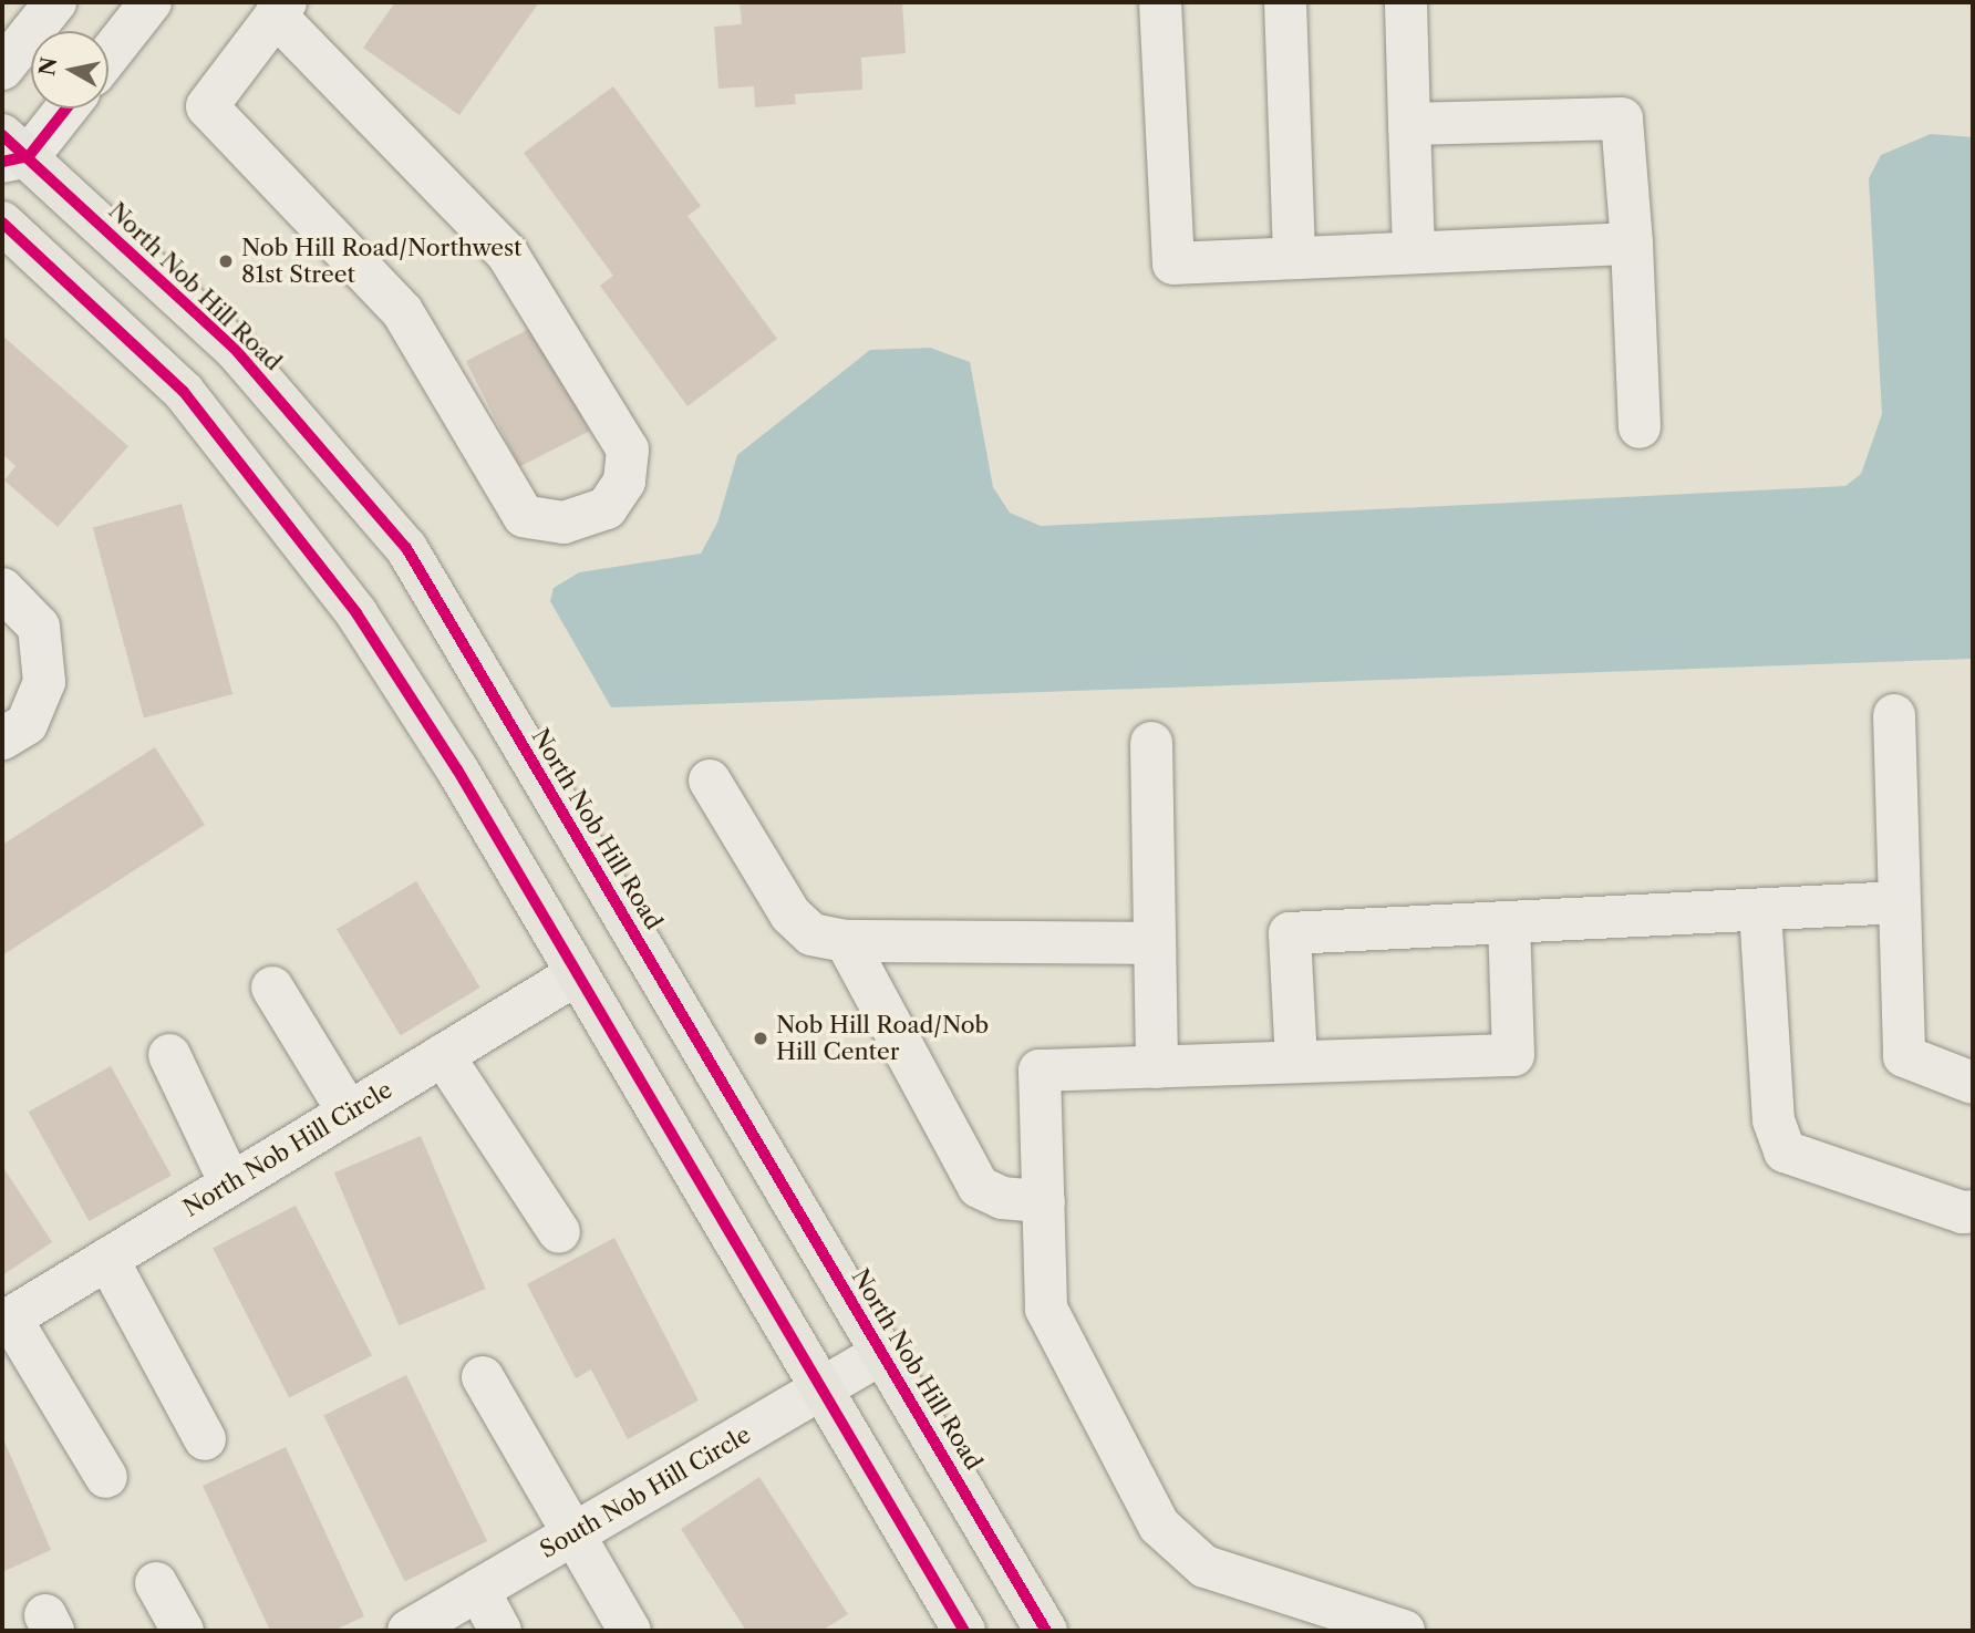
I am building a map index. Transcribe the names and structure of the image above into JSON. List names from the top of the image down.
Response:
{
  "streets": {
    "main road": ["North Nob Hill Road"],
    "street": ["North Nob Hill Circle", "South Nob Hill Circle"]
  },
  "crossings": [
    ["North Nob Hill Road", "South Nob Hill Circle"]
  ],
  "places": ["Nob Hill Road/Northwest 81st Street", "Nob Hill Road/Nob Hill Center"],
  "north": "left"
}
